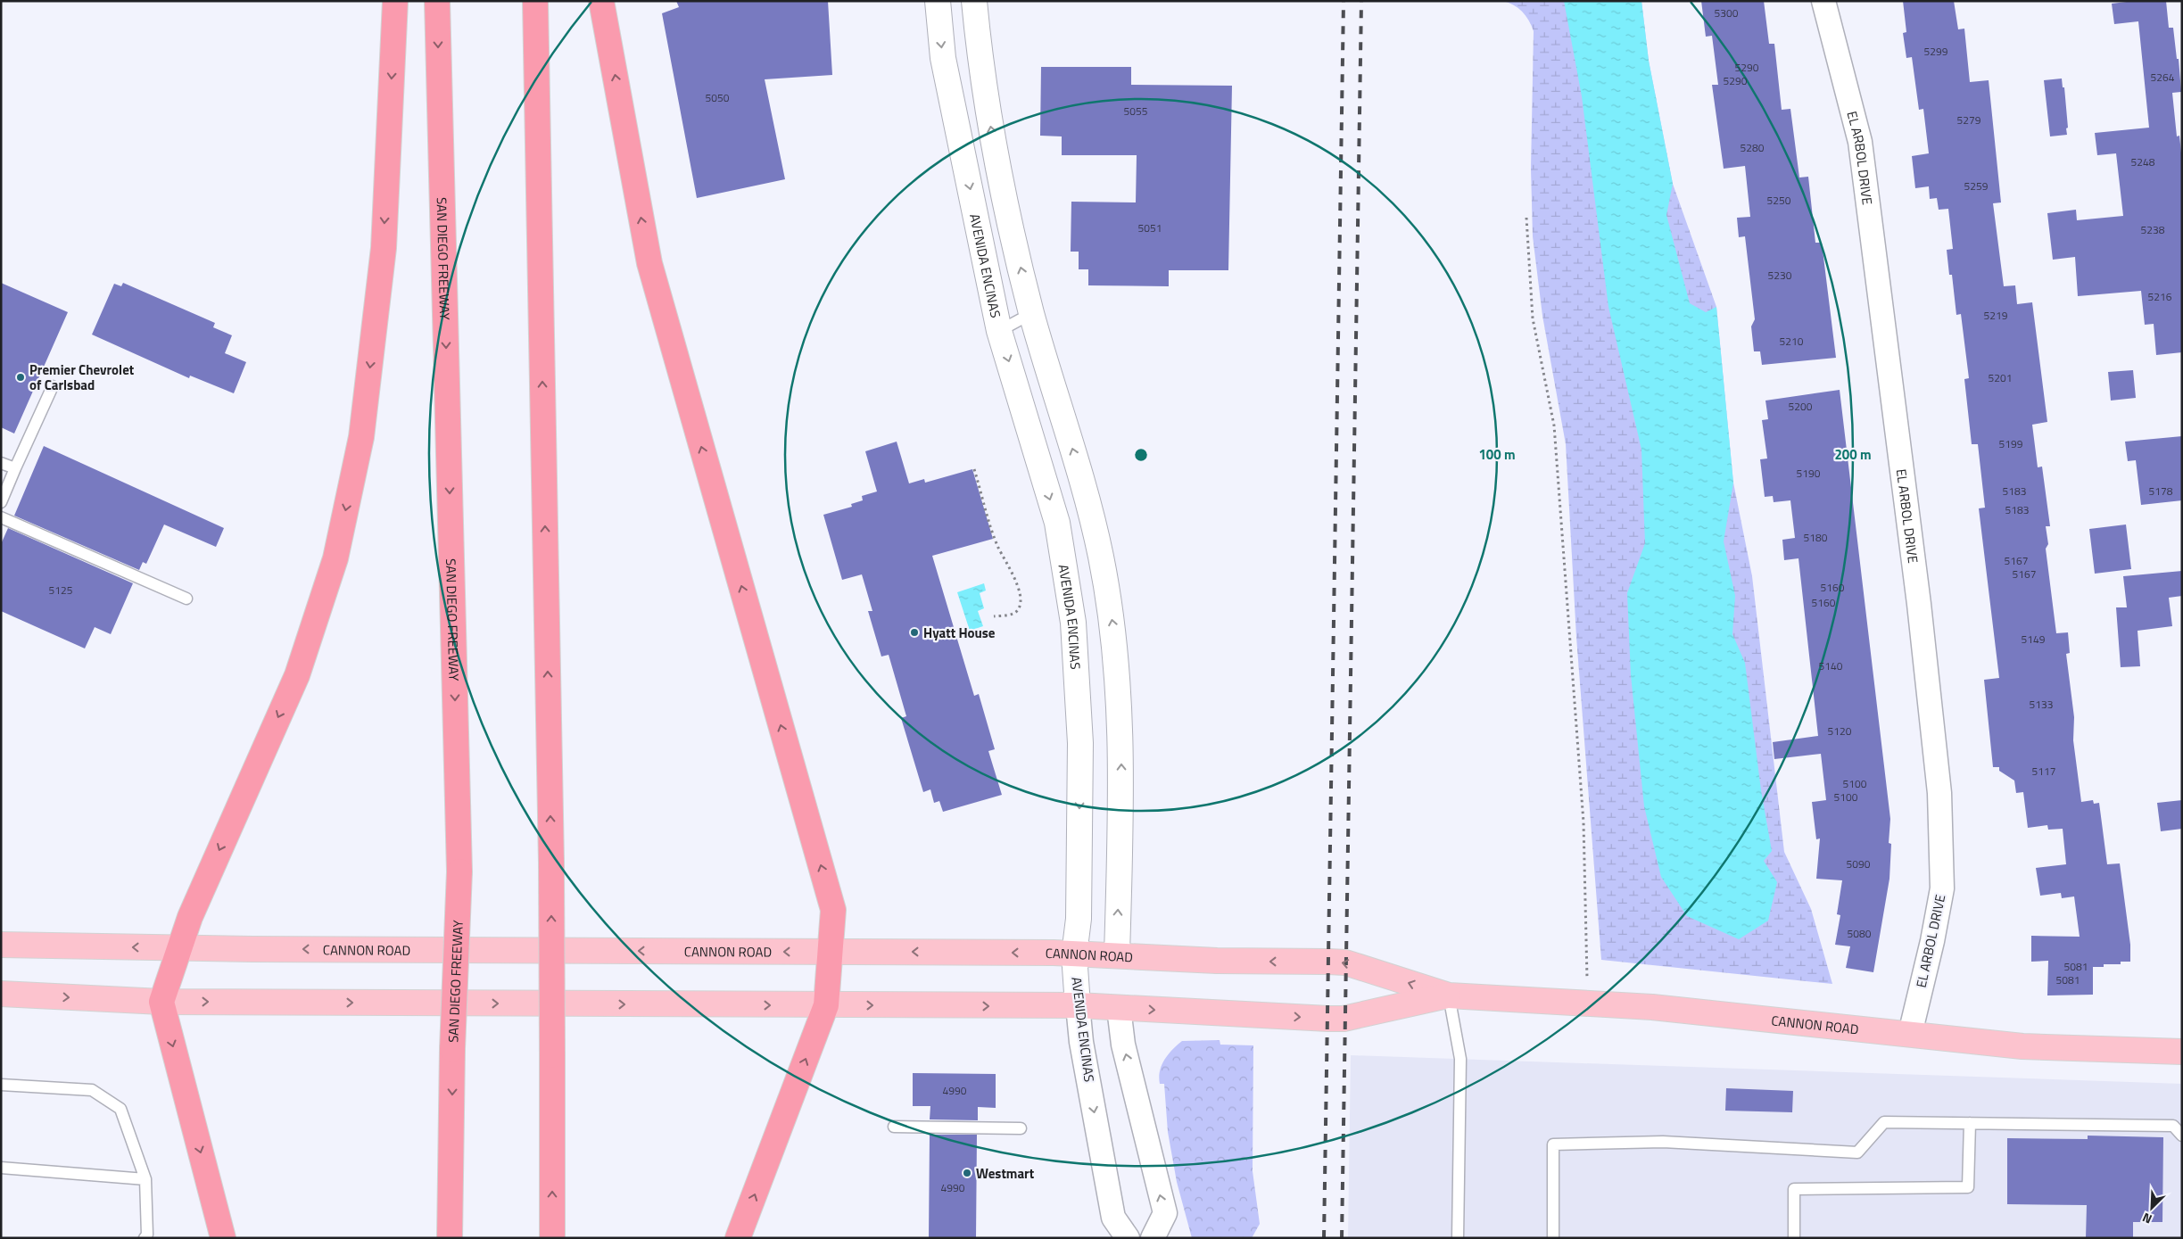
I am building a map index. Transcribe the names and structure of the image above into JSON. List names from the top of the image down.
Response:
{
  "streets": {
    "highway": ["SAN DIEGO FREEWAY"],
    "main road": ["CANNON ROAD"],
    "street": ["EL ARBOL DRIVE", "AVENIDA ENCINAS"]
  },
  "crossings": [
    ["EL ARBOL DRIVE", "CANNON ROAD"],
    ["AVENIDA ENCINAS", "CANNON ROAD"]
  ],
  "places": ["Premier Chevrolet of Carlsbad", "Hyatt House", "Westmart"],
  "house_numbers": [
    "5300",
    "5299",
    "5290",
    "5264",
    "5290",
    "5050",
    "5055",
    "5279",
    "5280",
    "5248",
    "5259",
    "5250",
    "5051",
    "5238",
    "5230",
    "5216",
    "5219",
    "5210",
    "5201",
    "5200",
    "5199",
    "5190",
    "5183",
    "5178",
    "5183",
    "5180",
    "5167",
    "5167",
    "5160",
    "5125",
    "5160",
    "5149",
    "5140",
    "5133",
    "5120",
    "5117",
    "5100",
    "5100",
    "5090",
    "5080",
    "5081",
    "5081",
    "4990",
    "4990"
  ],
  "north": "bottom left",
  "rings": ["100 m", "200 m"]
}
